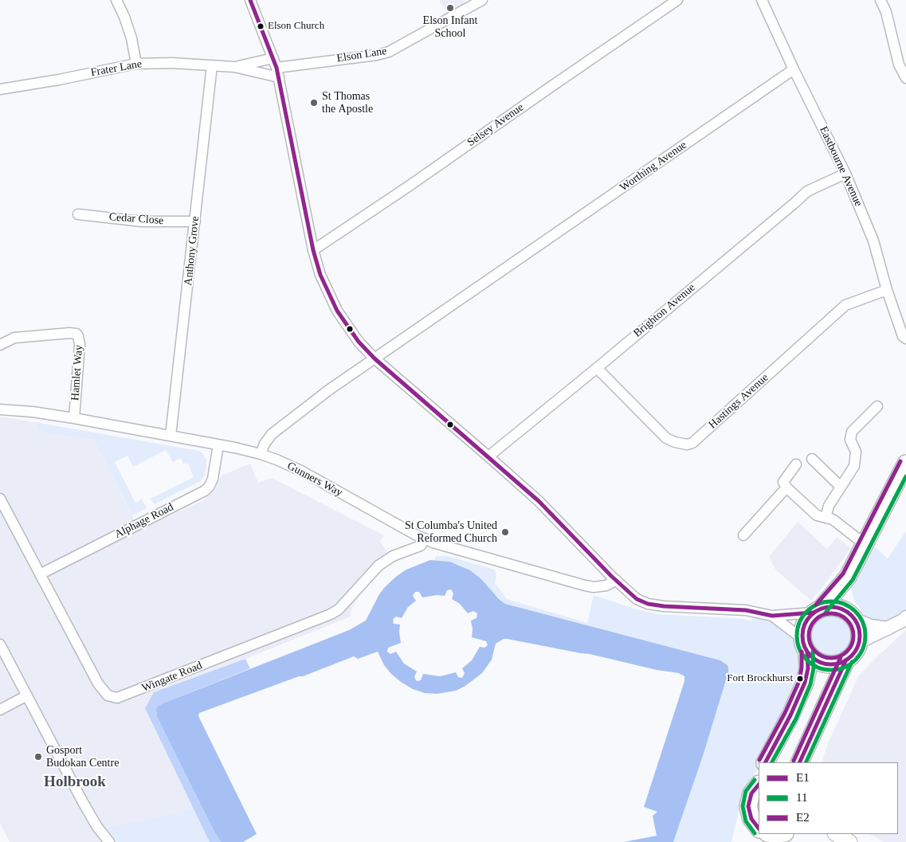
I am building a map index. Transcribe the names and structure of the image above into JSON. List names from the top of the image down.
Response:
{
  "streets": {
    "street": [
      "Elson Lane",
      "Frater Lane",
      "Selsey Avenue",
      "Worthing Avenue",
      "Eastbourne Avenue",
      "Cedar Close",
      "Anthony Grove",
      "Brighton Avenue",
      "Hamlet Way",
      "Hastings Avenue",
      "Gunners Way",
      "Alphage Road",
      "Wingate Road"
    ]
  },
  "crossings": [
    ["Elson Lane", "Frater Lane"],
    ["Frater Lane", "Anthony Grove"],
    ["Worthing Avenue", "Eastbourne Avenue"],
    ["Worthing Avenue", "Gunners Way"],
    ["Eastbourne Avenue", "Brighton Avenue"],
    ["Eastbourne Avenue", "Hastings Avenue"],
    ["Cedar Close", "Anthony Grove"],
    ["Anthony Grove", "Gunners Way"],
    ["Brighton Avenue", "Hastings Avenue"],
    ["Hamlet Way", "Gunners Way"],
    ["Gunners Way", "Alphage Road"],
    ["Gunners Way", "Wingate Road"],
    ["Alphage Road", "Wingate Road"]
  ],
  "districts": ["Holbrook"],
  "places": [
    "Elson Infant School",
    "Elson Church",
    "St Thomas the Apostle",
    "St Columba's United Reformed Church",
    "Fort Brockhurst",
    "Gosport Budokan Centre"
  ],
  "lines": ["transit line E1", "transit line E2", "transit line 11"],
  "legend": ["E1", "11", "E2"]
}
